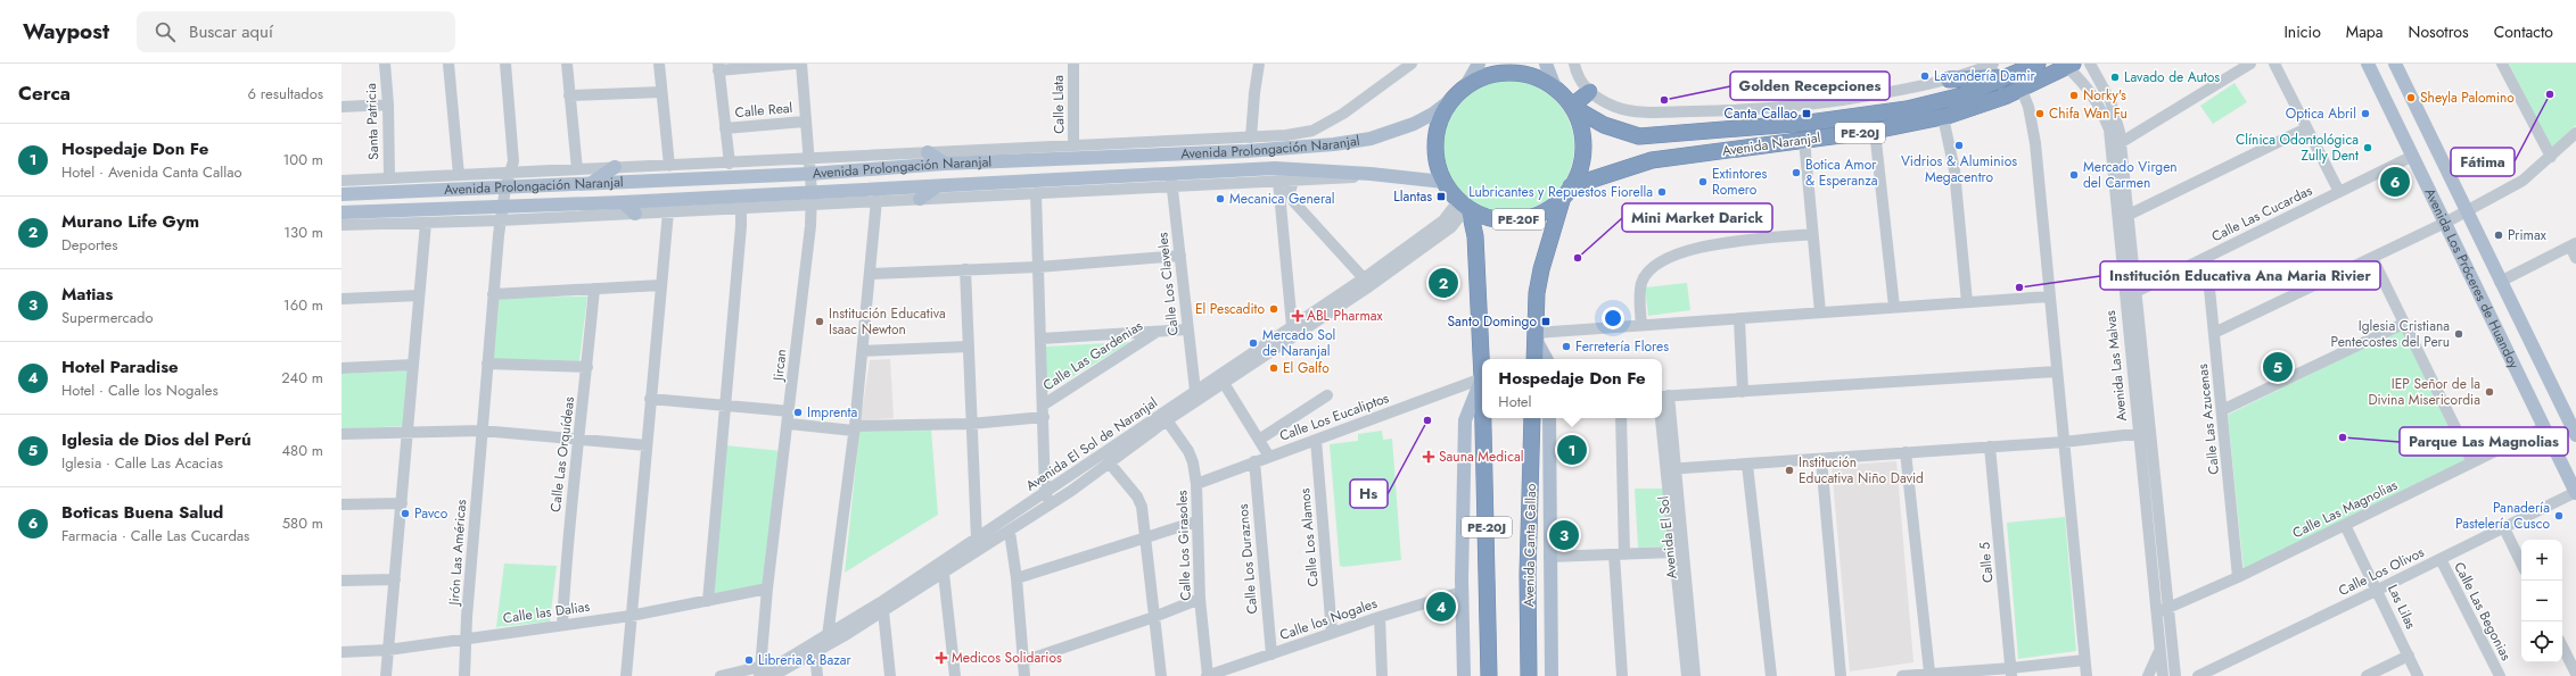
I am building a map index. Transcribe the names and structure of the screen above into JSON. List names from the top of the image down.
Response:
{
  "streets": {
    "highway": [
      "PE-20J",
      "Avenida Naranjal",
      "PE-20F",
      "Avenida Canta Callao"
    ],
    "main road": ["Avenida Prolongación Naranjal", "Avenida Los Próceres de Huandoy"],
    "street": [
      "Calle Llata",
      "Calle Real",
      "Santa Patricia",
      "Calle Las Cucardas",
      "Calle Los Claveles",
      "Calle Las Gardenias",
      "Jircan",
      "Avenida Las Malvas",
      "Calle Los Eucaliptos",
      "Calle Las Azucenas",
      "Avenida El Sol de Naranjal",
      "Calle Las Orquídeas",
      "Calle Las Magnolias",
      "Calle Los Alamos",
      "Avenida El Sol",
      "Calle Los Girasoles",
      "Jirón Las Américas",
      "Calle Los Duraznos",
      "Calle 5",
      "Calle Los Olivos",
      "Las Lilas",
      "Calle Las Begonias",
      "Calle las Dalias",
      "Calle los Nogales"
    ]
  },
  "crossings": [
    ["Calle Llata", "Avenida Prolongación Naranjal"],
    ["Calle Real", "Jircan"],
    ["Santa Patricia", "Avenida Prolongación Naranjal"],
    ["PE-20J", "Avenida Naranjal"],
    ["PE-20J", "Avenida Prolongación Naranjal"],
    ["PE-20J", "PE-20F"],
    ["PE-20J", "Calle Los Eucaliptos"],
    ["PE-20J", "Avenida El Sol de Naranjal"],
    ["Avenida Naranjal", "Avenida Prolongación Naranjal"],
    ["Avenida Naranjal", "PE-20F"],
    ["Avenida Naranjal", "Avenida Las Malvas"],
    ["Avenida Naranjal", "Avenida El Sol de Naranjal"],
    ["Avenida Prolongación Naranjal", "PE-20F"],
    ["Avenida Prolongación Naranjal", "Calle Los Claveles"],
    ["Avenida Prolongación Naranjal", "Jircan"],
    ["Avenida Prolongación Naranjal", "Avenida El Sol de Naranjal"],
    ["Avenida Prolongación Naranjal", "Jirón Las Américas"],
    ["Calle Las Cucardas", "Avenida Los Próceres de Huandoy"],
    ["Calle Las Cucardas", "Avenida Las Malvas"],
    ["Calle Las Cucardas", "Calle Las Azucenas"],
    ["PE-20F", "Avenida El Sol de Naranjal"],
    ["Avenida Los Próceres de Huandoy", "Calle Las Magnolias"],
    ["Avenida Los Próceres de Huandoy", "Calle Los Olivos"],
    ["Calle Los Claveles", "Avenida El Sol de Naranjal"],
    ["Jircan", "Avenida El Sol de Naranjal"],
    ["Jircan", "Calle las Dalias"],
    ["Avenida Las Malvas", "Calle Las Magnolias"],
    ["Calle Los Eucaliptos", "Calle Los Alamos"],
    ["Calle Los Eucaliptos", "Calle Los Girasoles"],
    ["Calle Los Eucaliptos", "Calle Los Duraznos"],
    ["Calle Las Azucenas", "Calle Las Magnolias"],
    ["Avenida El Sol de Naranjal", "Calle Los Girasoles"],
    ["Calle Las Orquídeas", "Calle las Dalias"],
    ["Calle Las Magnolias", "Las Lilas"],
    ["Calle Los Alamos", "Calle los Nogales"],
    ["Calle Los Girasoles", "Calle los Nogales"],
    ["Jirón Las Américas", "Calle las Dalias"],
    ["Calle Los Duraznos", "Calle los Nogales"],
    ["Calle Los Olivos", "Las Lilas"],
    ["Calle Los Olivos", "Calle Las Begonias"]
  ],
  "places": {
    "other": [
      "Lavandería Damir",
      "Lavado de Autos",
      "Fátima",
      "Norky's",
      "Sheyla Palomino",
      "Golden Recepciones",
      "Chifa Wan Fu",
      "Optica Abril",
      "Vidrios & Aluminios Megacentro",
      "Clínica Odontológica Zully Dent",
      "Botica Amor & Esperanza",
      "Mercado Virgen del Carmen",
      "Extintores Romero",
      "Lubricantes y Repuestos Fiorella",
      "Mecanica General",
      "Primax",
      "Mini Market Darick",
      "Institución Educativa Ana Maria Rivier",
      "El Pescadito",
      "Institución Educativa Isaac Newton",
      "Iglesia Cristiana Pentecostes del Peru",
      "Mercado Sol de Naranjal",
      "Ferretería Flores",
      "El Galfo",
      "IEP Señor de la Divina Misericordia",
      "Imprenta",
      "Hs",
      "Parque Las Magnolias",
      "Institución Educativa Niño David",
      "Pavco",
      "Panadería Pastelería Cusco",
      "Libreria & Bazar"
    ],
    "transit": ["Canta Callao", "Llantas", "Santo Domingo"],
    "health": ["ABL Pharmax", "Sauna Medical", "Medicos Solidarios"]
  },
  "page": {
    "header": "Waypost",
    "search": "Buscar aquí",
    "nav": [
      "Inicio",
      "Mapa",
      "Nosotros",
      "Contacto"
    ],
    "heading": ["Cerca", "6 resultados"],
    "list": [
      {
        "mark": "1",
        "name": "Hospedaje Don Fe",
        "note": "Hotel · Avenida Canta Callao",
        "value": "100 m"
      },
      {
        "mark": "2",
        "name": "Murano Life Gym",
        "note": "Deportes",
        "value": "130 m"
      },
      {
        "mark": "3",
        "name": "Matias",
        "note": "Supermercado",
        "value": "160 m"
      },
      {
        "mark": "4",
        "name": "Hotel Paradise",
        "note": "Hotel · Calle los Nogales",
        "value": "240 m"
      },
      {
        "mark": "5",
        "name": "Iglesia de Dios del Perú",
        "note": "Iglesia · Calle Las Acacias",
        "value": "480 m"
      },
      {
        "mark": "6",
        "name": "Boticas Buena Salud",
        "note": "Farmacia · Calle Las Cucardas",
        "value": "580 m"
      }
    ],
    "pins": [
      "6",
      "2",
      "5",
      "1",
      "3",
      "4"
    ],
    "popup": ["Hospedaje Don Fe", "Hotel"],
    "map_buttons": ["+", "−"]
  }
}
